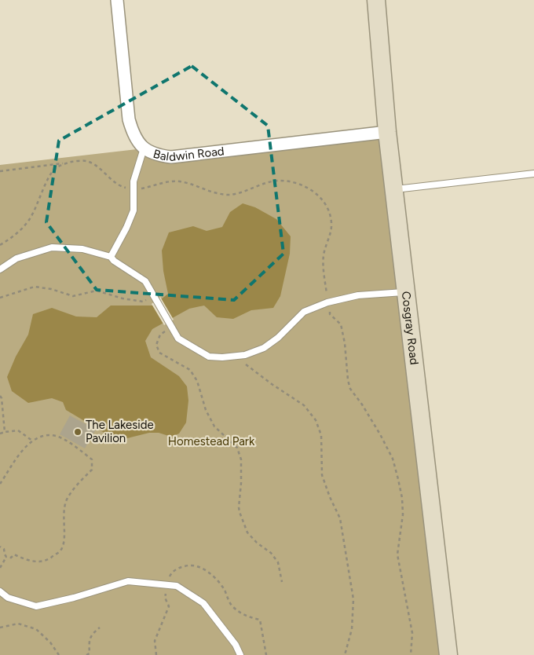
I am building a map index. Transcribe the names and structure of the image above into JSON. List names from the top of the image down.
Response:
{
  "streets": {
    "main road": ["Cosgray Road"],
    "street": ["Baldwin Road"]
  },
  "crossings": [
    ["Baldwin Road", "Cosgray Road"]
  ],
  "parks": ["Homestead Park"],
  "places": ["The Lakeside Pavilion"]
}
